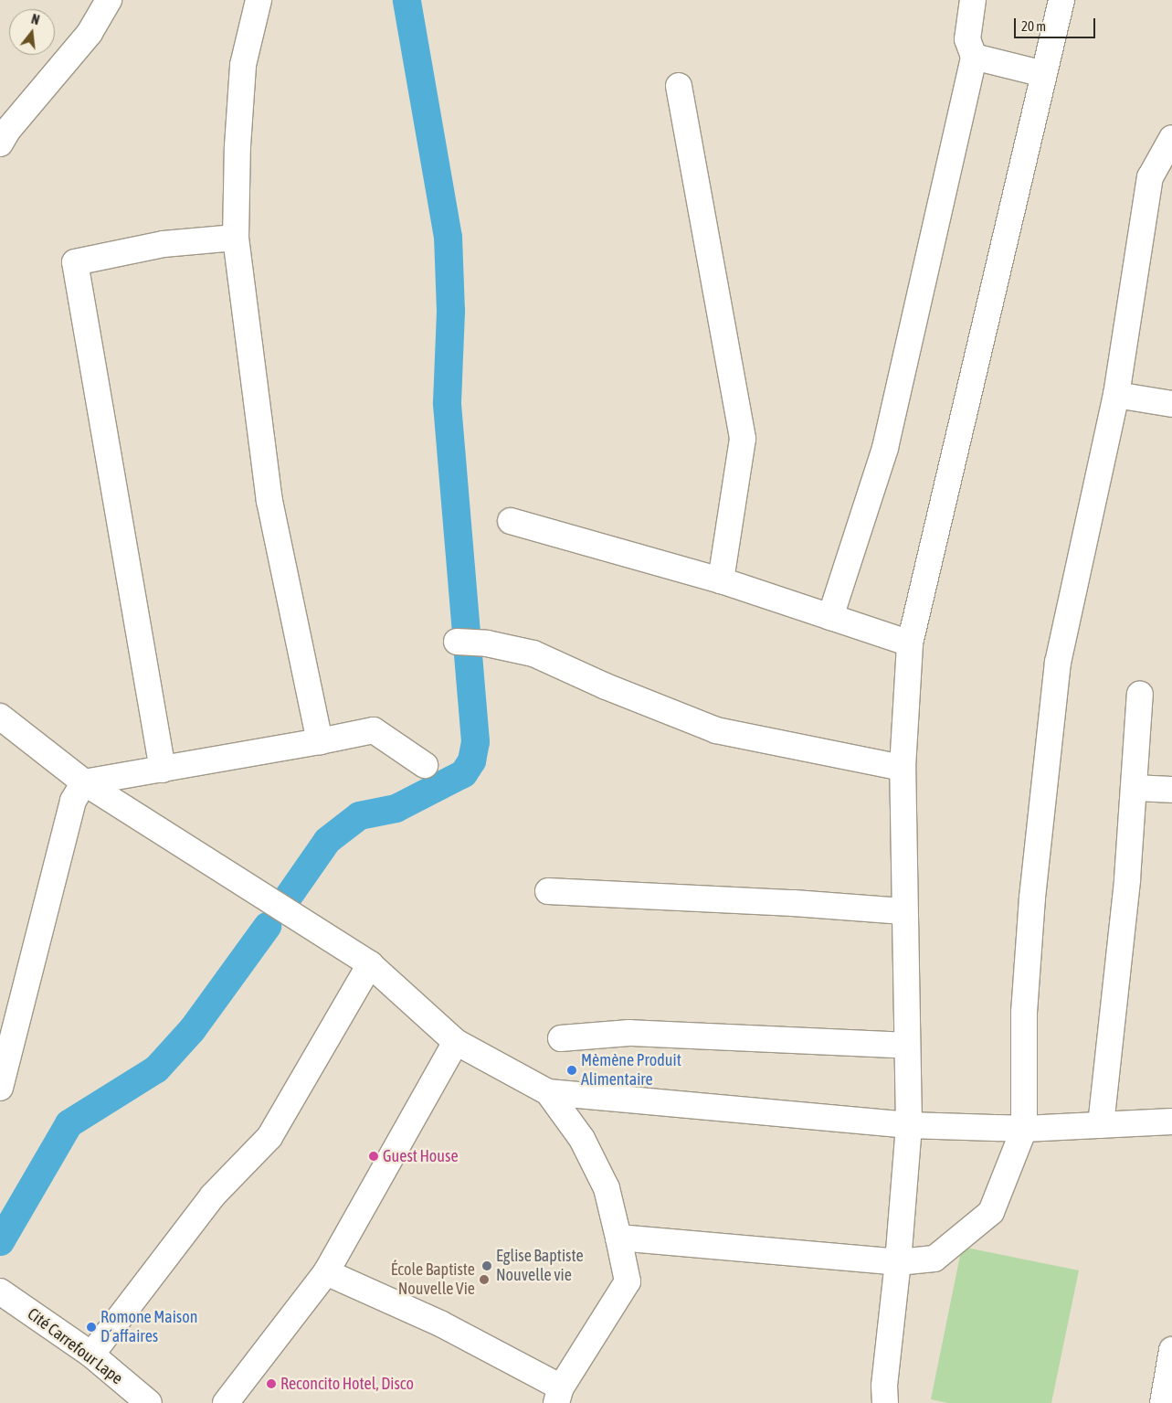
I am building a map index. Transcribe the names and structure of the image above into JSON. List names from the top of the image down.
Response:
{
  "streets": {
    "street": ["Cité Carrefour Lape"]
  },
  "places": [
    "Mèmène Produit Alimentaire",
    "Guest House",
    "Eglise Baptiste Nouvelle vie",
    "École Baptiste Nouvelle Vie",
    "Romone Maison D´affaires",
    "Reconcito Hotel, Disco"
  ],
  "scale_bar": "20 m",
  "north": "top"
}
